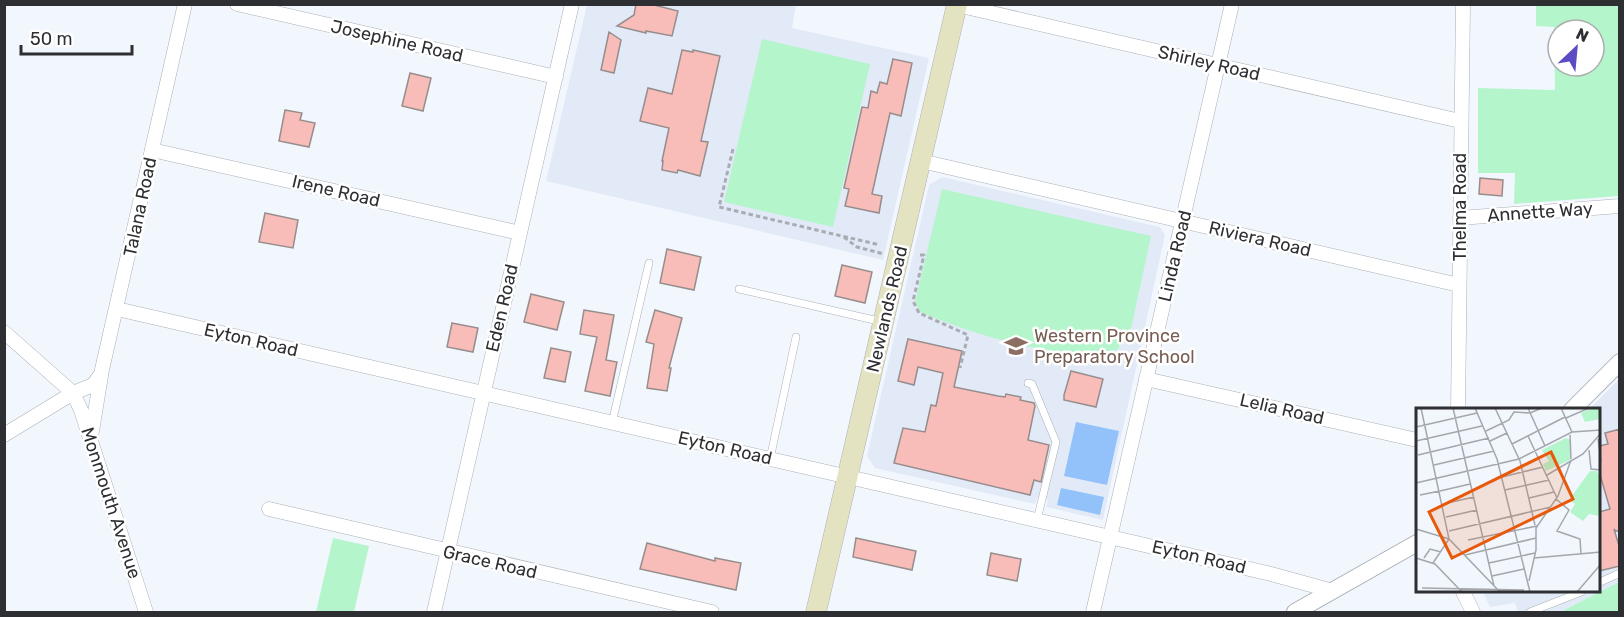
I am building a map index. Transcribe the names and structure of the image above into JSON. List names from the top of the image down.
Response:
{
  "streets": {
    "main road": ["Newlands Road"],
    "street": [
      "Josephine Road",
      "Shirley Road",
      "Irene Road",
      "Talana Road",
      "Thelma Road",
      "Annette Way",
      "Riviera Road",
      "Linda Road",
      "Eden Road",
      "Eyton Road",
      "Lelia Road",
      "Monmouth Avenue",
      "Grace Road"
    ]
  },
  "crossings": [
    ["Josephine Road", "Eden Road"],
    ["Shirley Road", "Thelma Road"],
    ["Shirley Road", "Linda Road"],
    ["Shirley Road", "Newlands Road"],
    ["Irene Road", "Talana Road"],
    ["Irene Road", "Eden Road"],
    ["Talana Road", "Eyton Road"],
    ["Talana Road", "Monmouth Avenue"],
    ["Thelma Road", "Annette Way"],
    ["Thelma Road", "Riviera Road"],
    ["Riviera Road", "Linda Road"],
    ["Riviera Road", "Newlands Road"],
    ["Linda Road", "Eyton Road"],
    ["Linda Road", "Lelia Road"],
    ["Eden Road", "Eyton Road"],
    ["Eden Road", "Grace Road"],
    ["Newlands Road", "Eyton Road"]
  ],
  "places": {
    "school or university": ["Western Province Preparatory School"]
  },
  "scale_bar": "50 m",
  "north": "top right"
}
